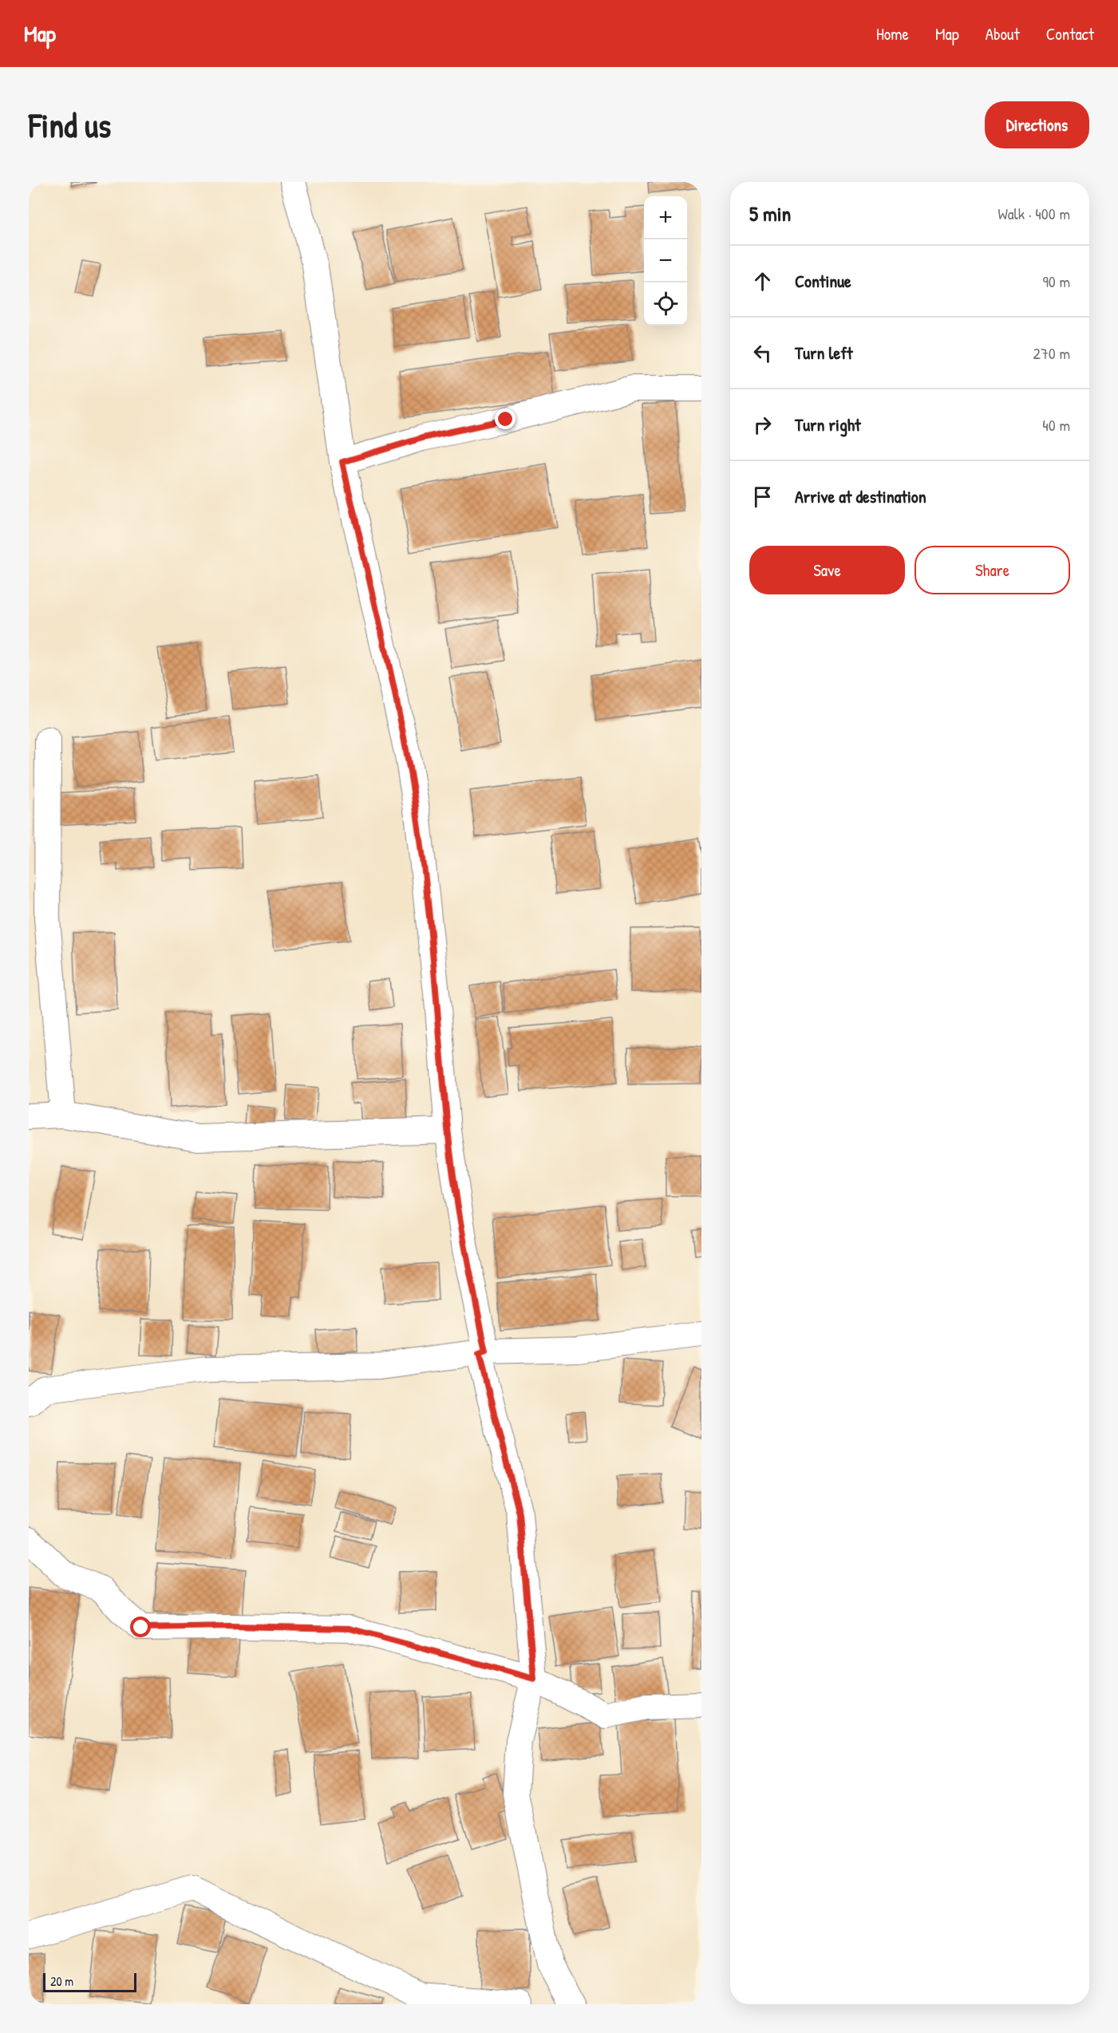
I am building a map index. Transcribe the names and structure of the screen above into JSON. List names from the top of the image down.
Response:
{
  "scale_bar": "20 m",
  "page": {
    "header": "Map",
    "nav": [
      "Home",
      "Map",
      "About",
      "Contact"
    ],
    "buttons": [
      "Directions",
      ["Save", "Share"]
    ],
    "title": "Find us",
    "heading": ["5 min", "Walk · 400 m"],
    "map_buttons": ["+", "−"],
    "list": [
      ["Continue", "90 m"],
      ["Turn left", "270 m"],
      ["Turn right", "40 m"],
      "Arrive at destination"
    ],
    "scale": "20 m"
  }
}
